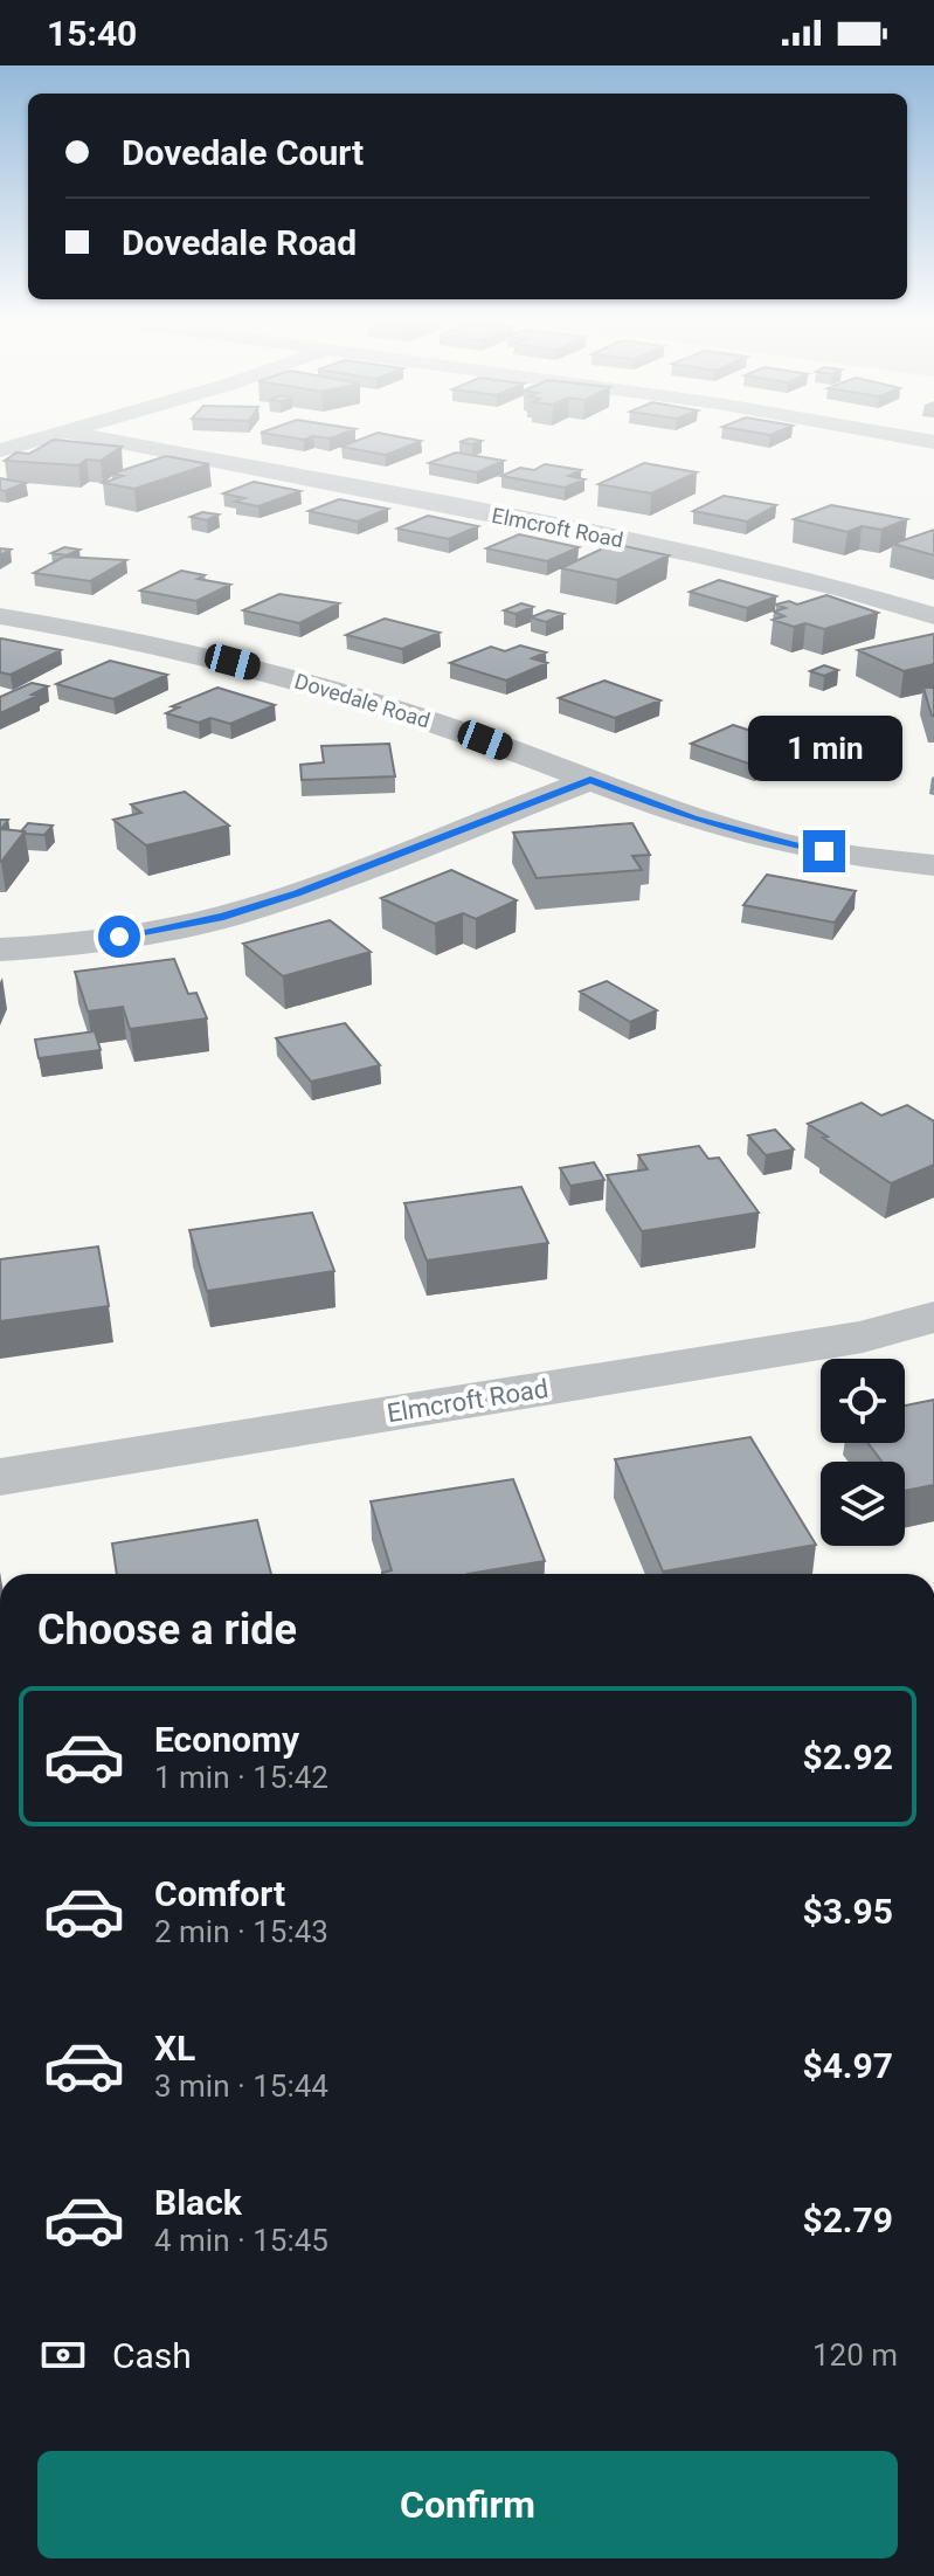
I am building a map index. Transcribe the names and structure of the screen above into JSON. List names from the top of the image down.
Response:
{
  "streets": {
    "street": ["Elmcroft Road", "Dovedale Road"]
  },
  "page": {
    "status": "15:40",
    "banner": ["Dovedale Court", "Dovedale Road"],
    "bubble": "1 min",
    "heading": "Choose a ride",
    "list": [
      {
        "name": "Economy",
        "note": "1 min · 15:42",
        "value": "$2.92"
      },
      {
        "name": "Comfort",
        "note": "2 min · 15:43",
        "value": "$3.95"
      },
      {
        "name": "XL",
        "note": "3 min · 15:44",
        "value": "$4.97"
      },
      {
        "name": "Black",
        "note": "4 min · 15:45",
        "value": "$2.79"
      }
    ],
    "pay": ["Cash", "120 m"],
    "buttons": "Confirm"
  }
}
